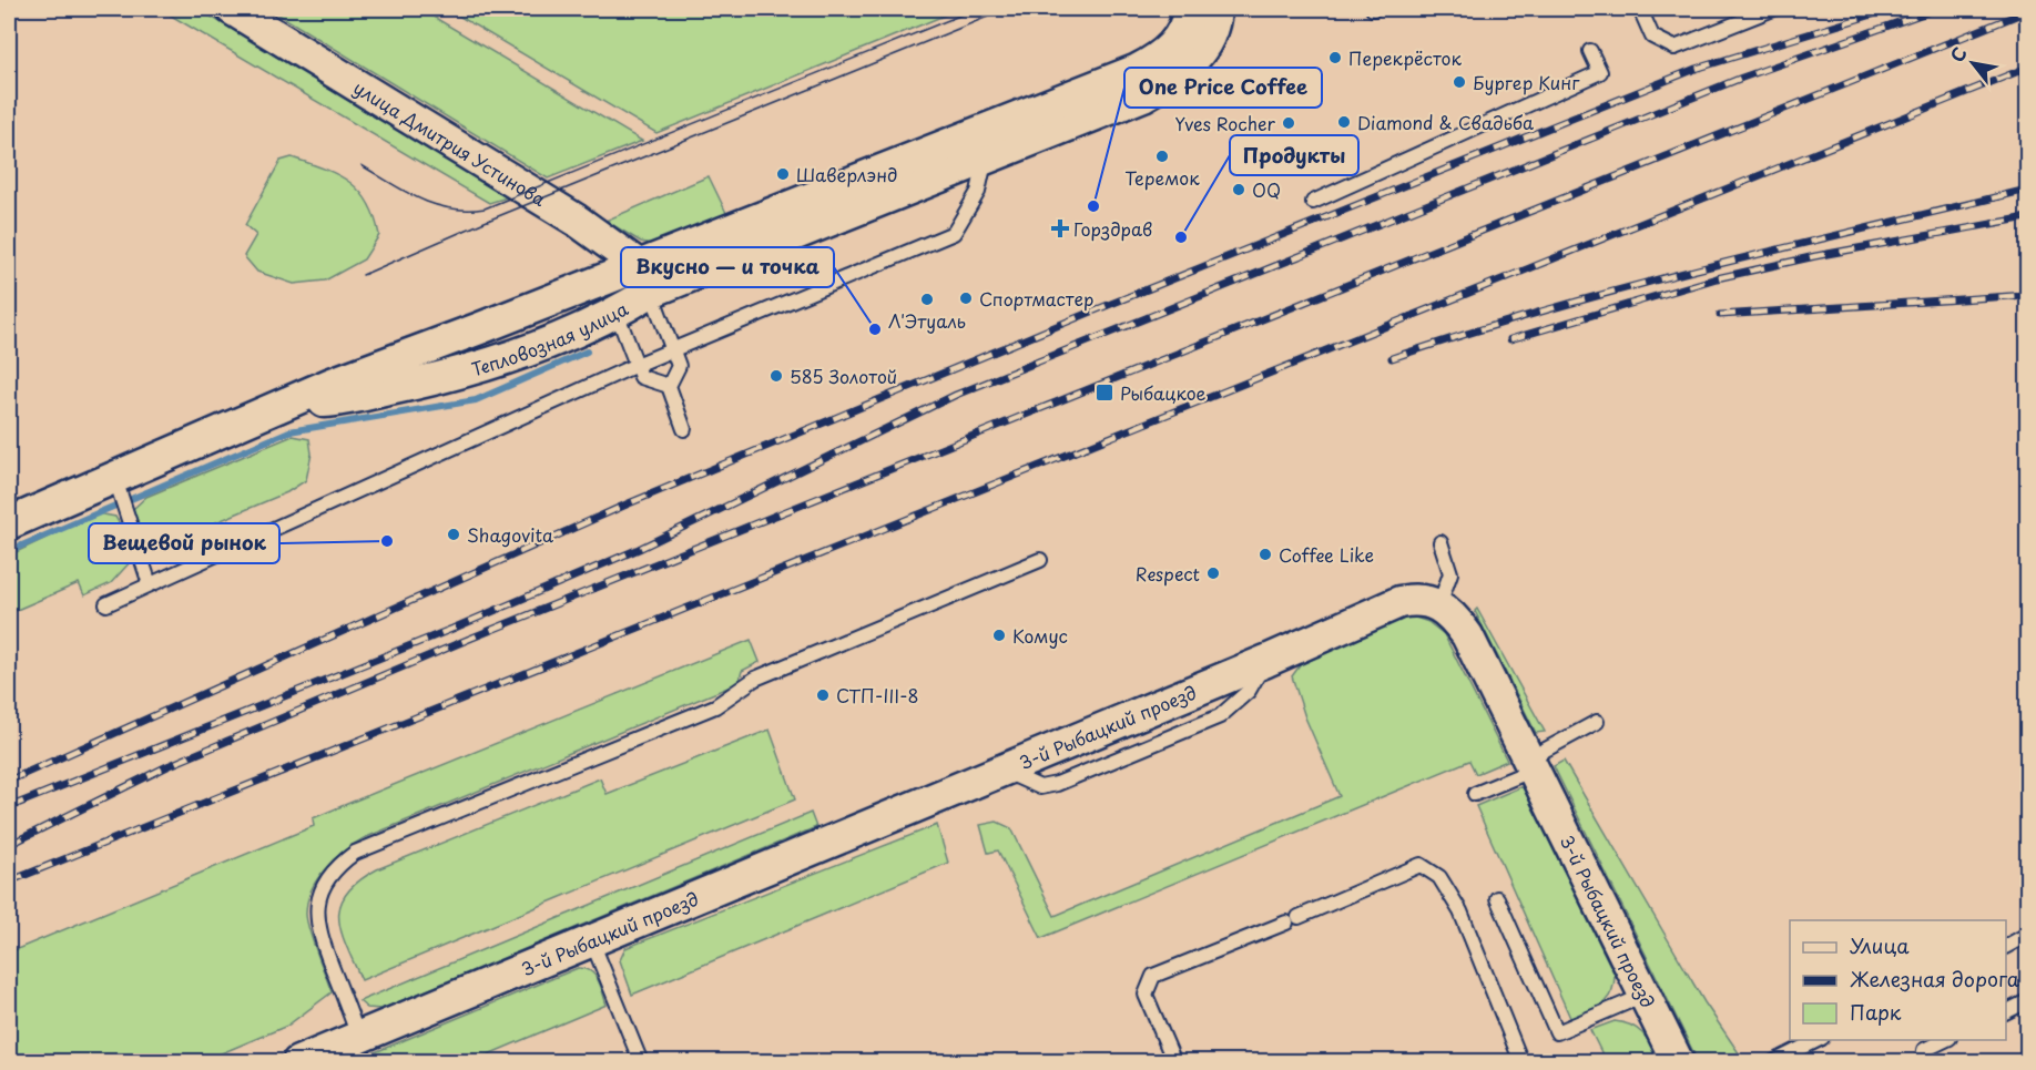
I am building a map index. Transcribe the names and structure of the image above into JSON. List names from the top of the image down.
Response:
{
  "streets": {
    "street": ["улица Дмитрия Устинова", "Тепловозная улица", "3-й Рыбацкий проезд"]
  },
  "crossings": [
    ["улица Дмитрия Устинова", "Тепловозная улица"]
  ],
  "places": {
    "other": [
      "Перекрёсток",
      "Бургер Кинг",
      "Diamond & Свадьба",
      "Yves Rocher",
      "Теремок",
      "Шаверлэнд",
      "OQ",
      "One Price Coffee",
      "Продукты",
      "Спортмастер",
      "Л'Этуаль",
      "Вкусно — и точка",
      "585 Золотой",
      "Shagovita",
      "Вещевой рынок",
      "Coffee Like",
      "Respect",
      "Комус",
      "СТП-III-8"
    ],
    "health": ["Горздрав"],
    "transit": ["Рыбацкое"]
  },
  "legend": ["Улица", "Железная дорога", "Парк"],
  "north": "top left"
}
